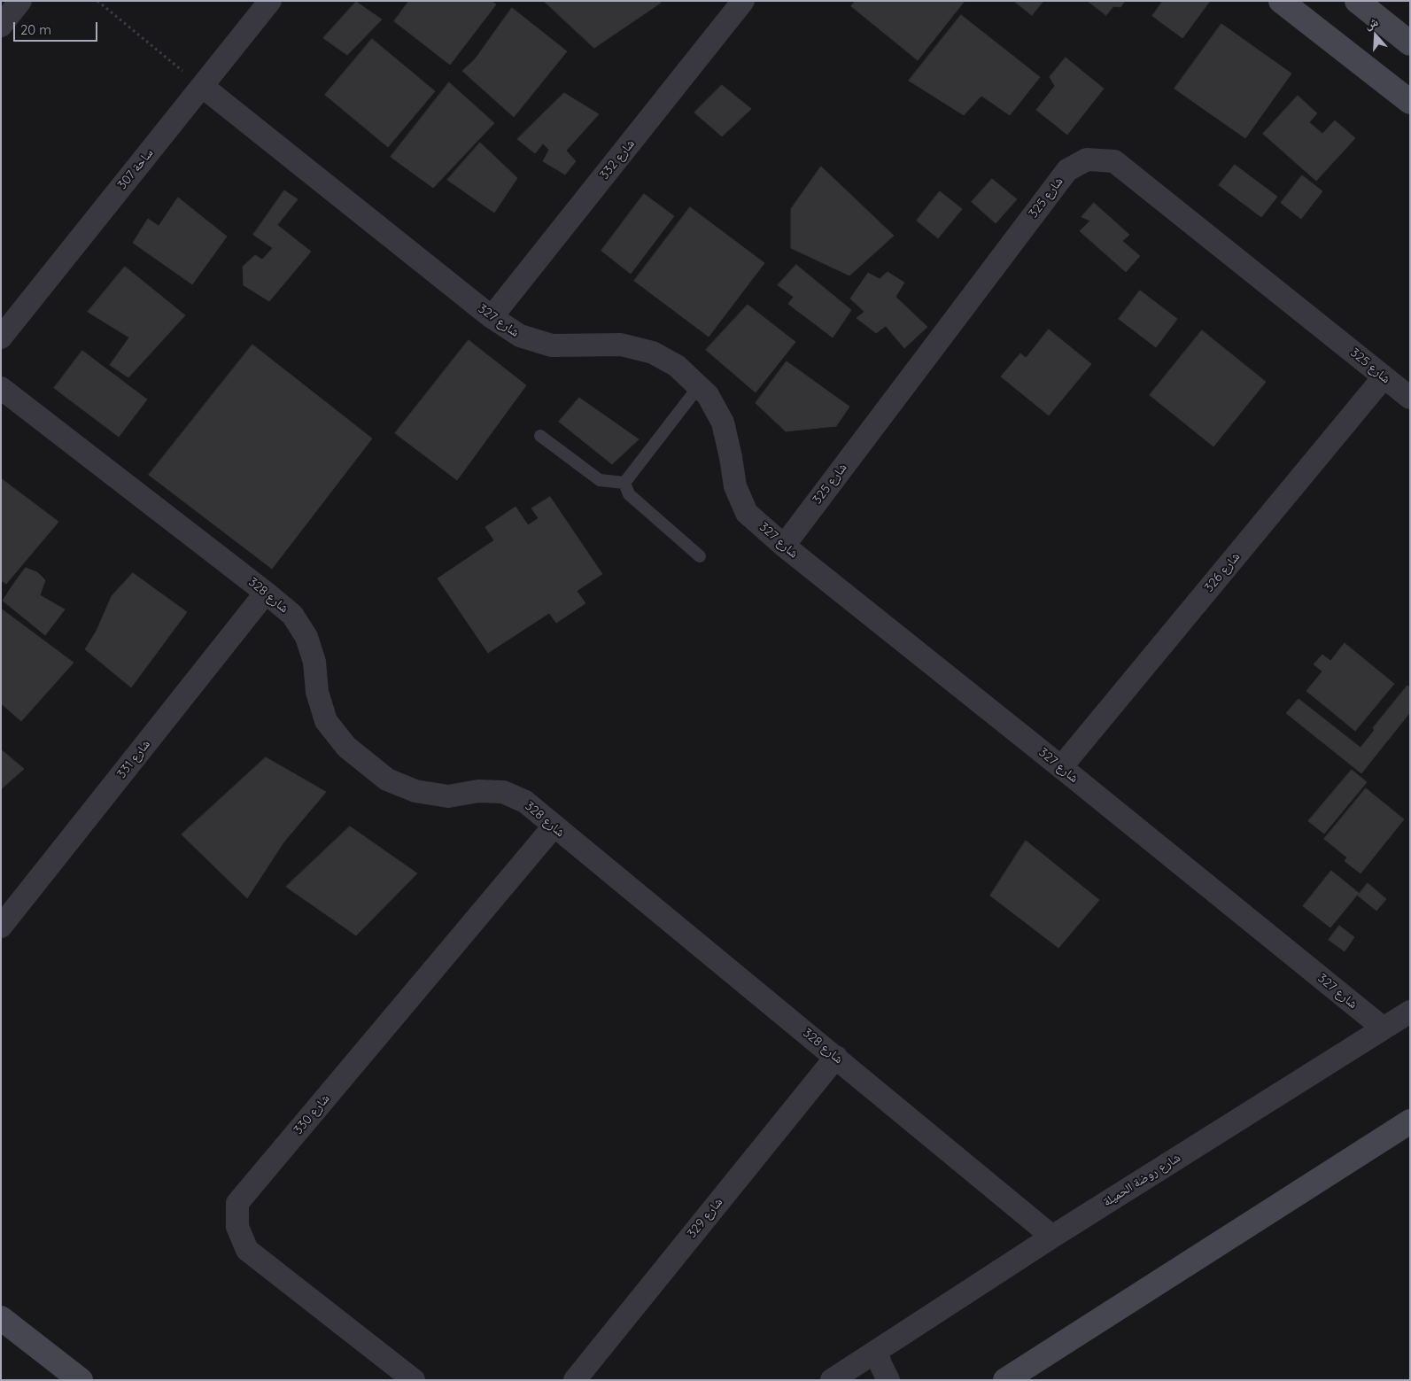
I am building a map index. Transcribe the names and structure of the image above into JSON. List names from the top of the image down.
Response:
{
  "streets": {
    "street": [
      "شارع 332",
      "ساحة 307",
      "شارع 325",
      "شارع 327",
      "شارع 326",
      "شارع 328",
      "شارع 331",
      "شارع 330",
      "شارع روضة الحميلة",
      "شارع 329"
    ]
  },
  "crossings": [
    ["شارع 332", "شارع 327"],
    ["ساحة 307", "شارع 327"],
    ["شارع 325", "شارع 327"],
    ["شارع 325", "شارع 326"],
    ["شارع 327", "شارع 326"],
    ["شارع 327", "شارع روضة الحميلة"],
    ["شارع 328", "شارع 331"],
    ["شارع 328", "شارع 330"],
    ["شارع 328", "شارع روضة الحميلة"],
    ["شارع 328", "شارع 329"]
  ],
  "scale_bar": "20 m",
  "north": "top"
}
